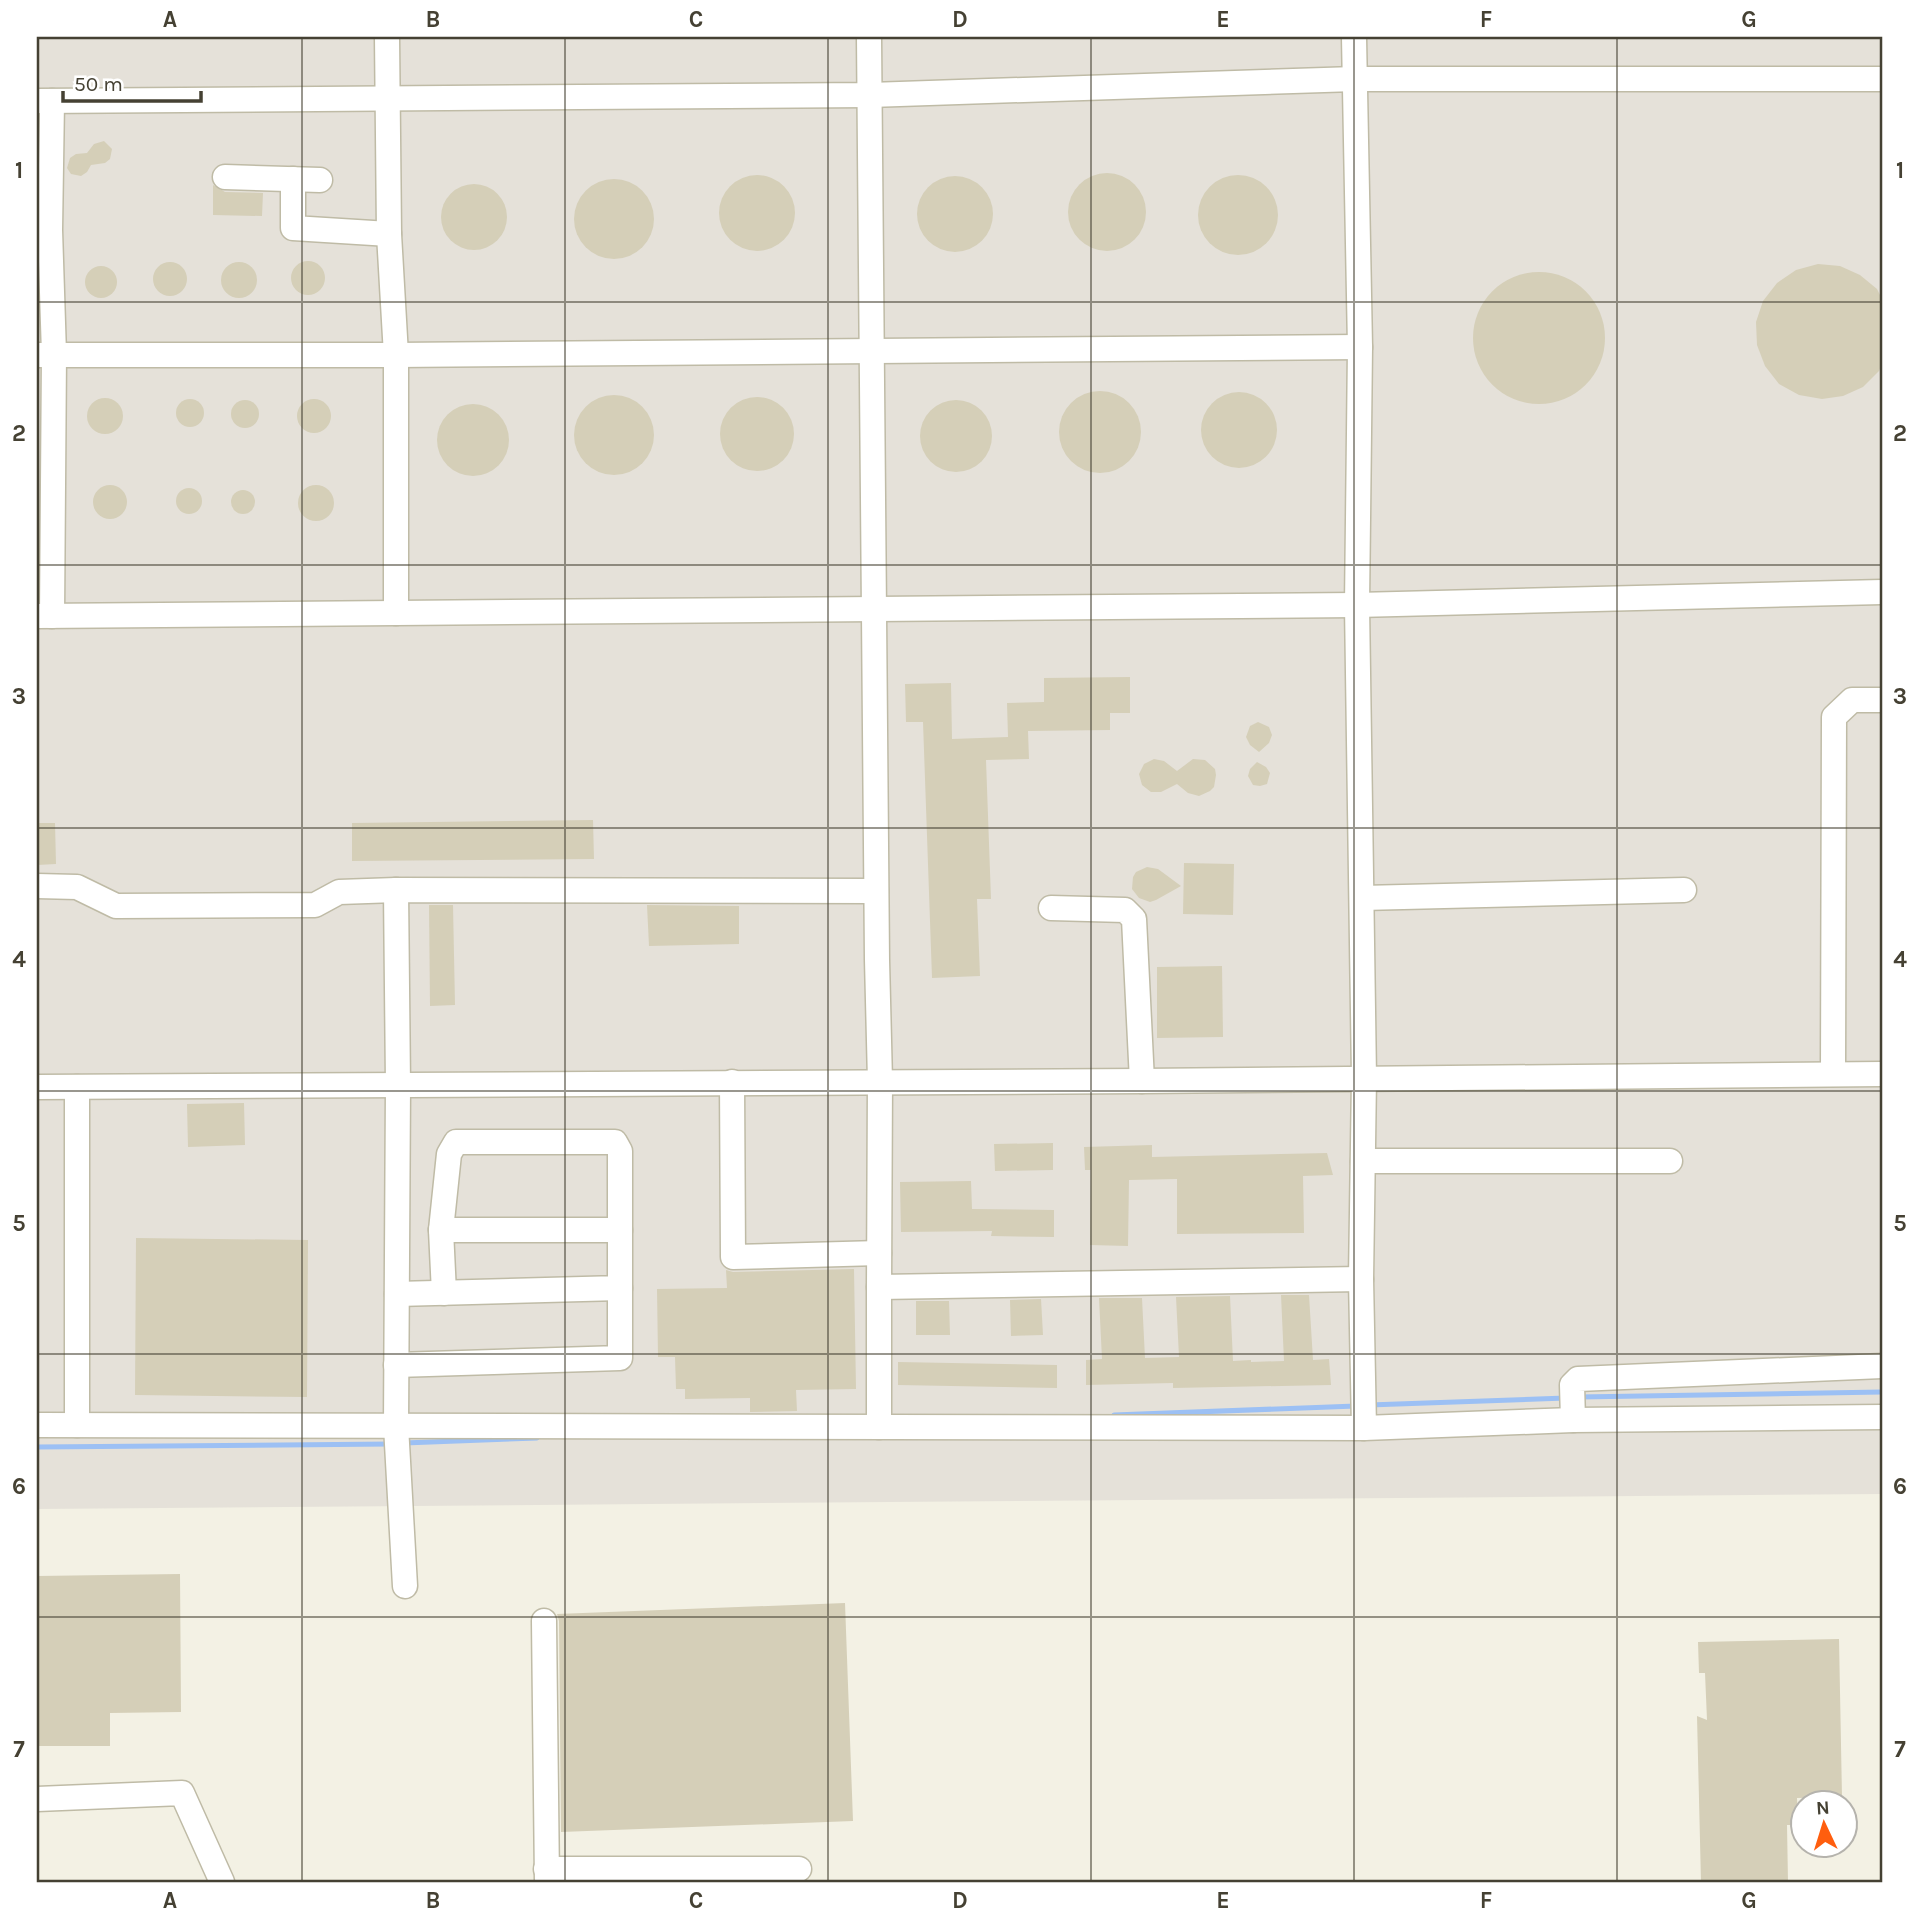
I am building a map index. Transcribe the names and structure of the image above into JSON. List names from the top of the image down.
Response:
{
  "scale_bar": "50 m",
  "north": "top",
  "grid": {
    "columns": [
      "A",
      "B",
      "C",
      "D",
      "E",
      "F",
      "G"
    ],
    "rows": [
      "1",
      "2",
      "3",
      "4",
      "5",
      "6",
      "7"
    ]
  }
}
